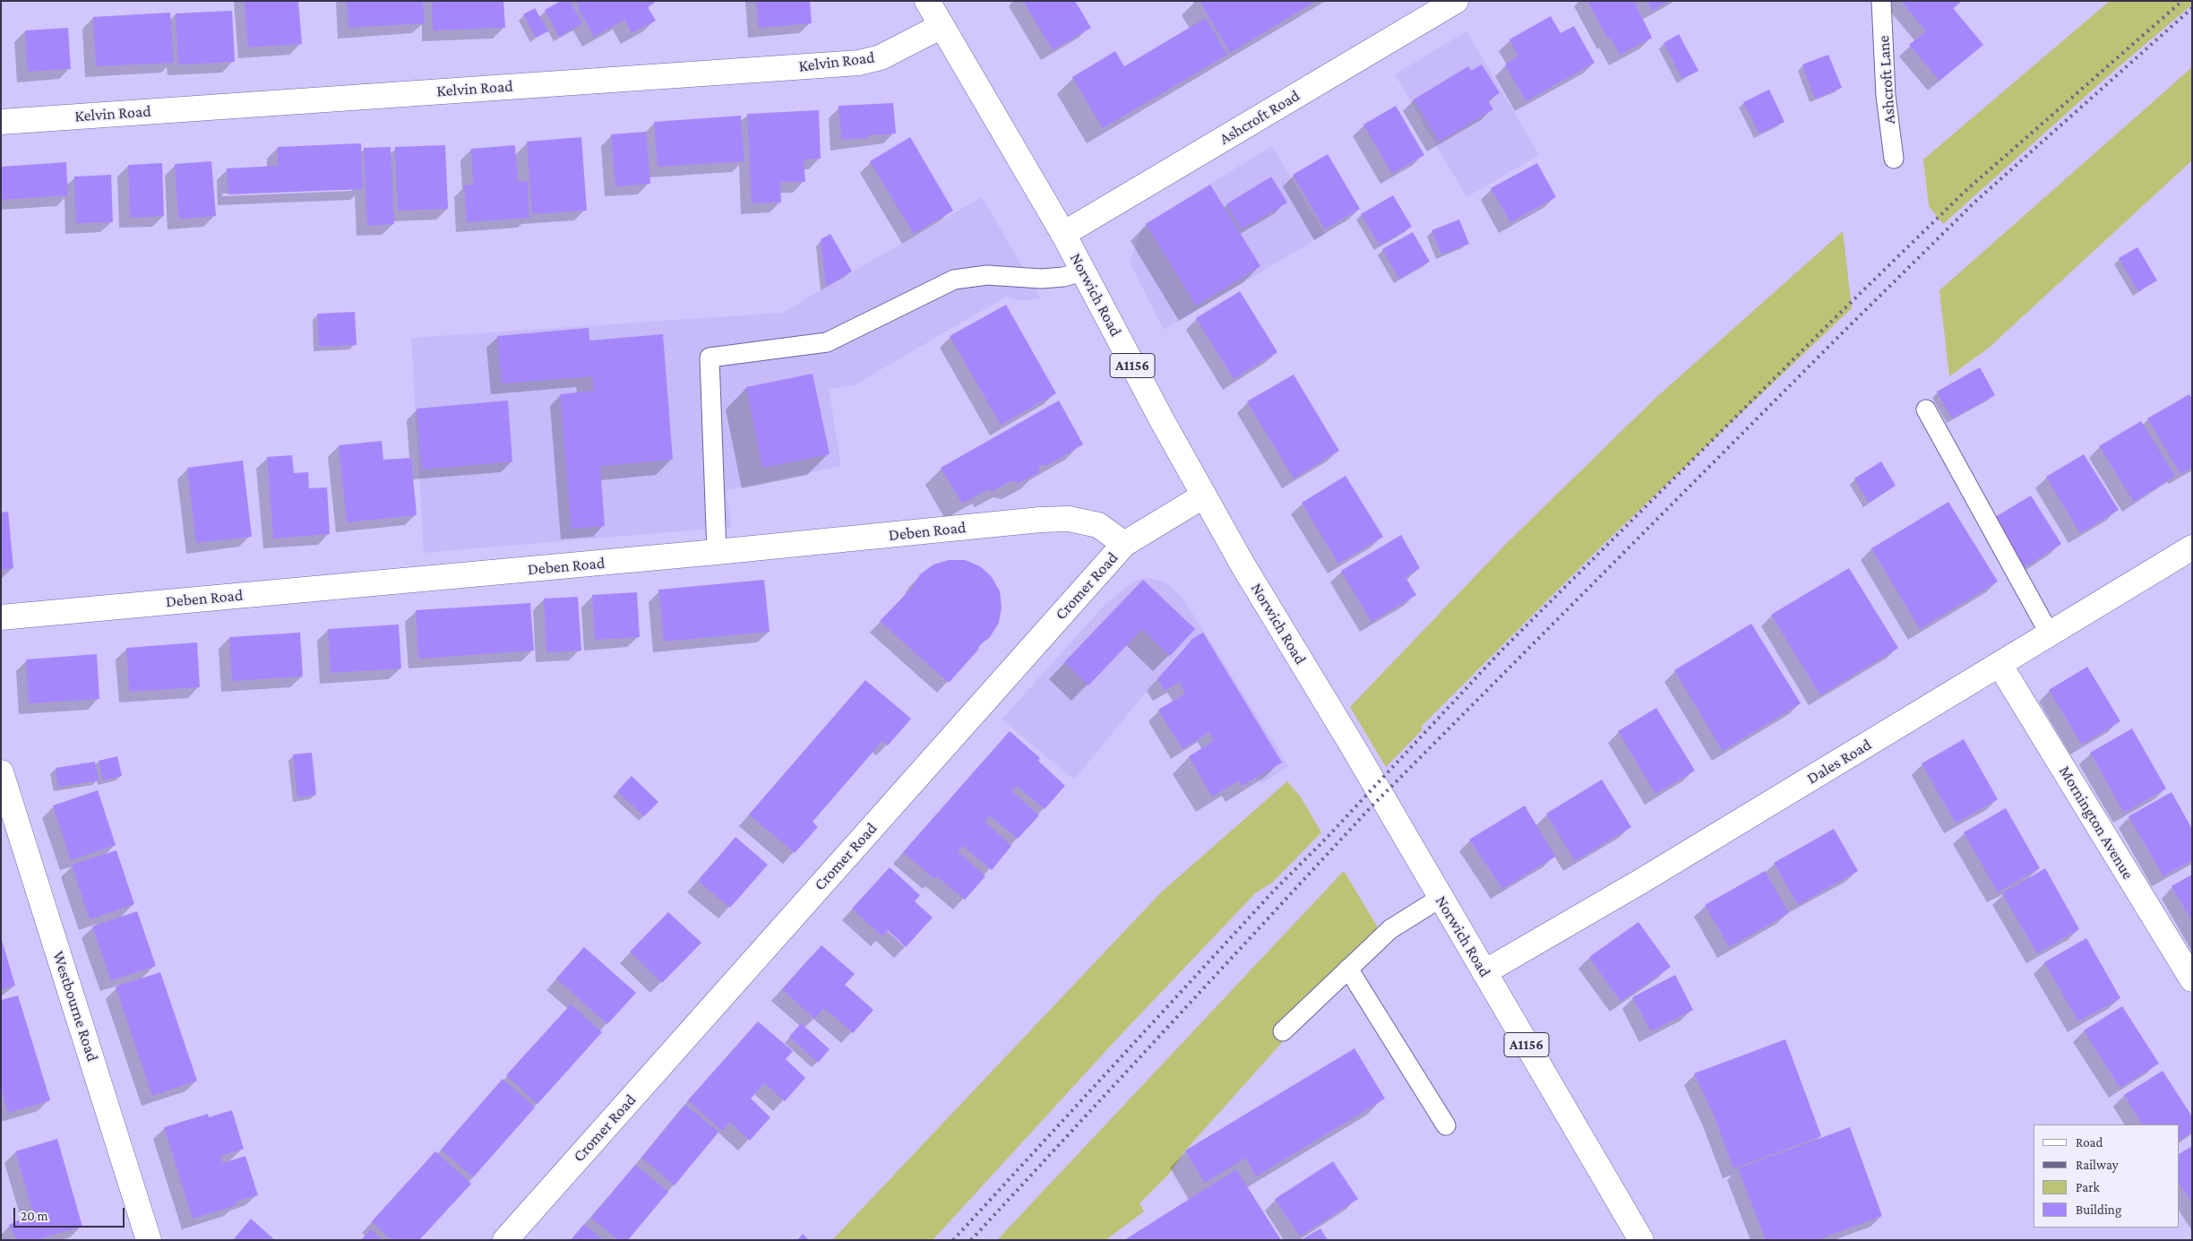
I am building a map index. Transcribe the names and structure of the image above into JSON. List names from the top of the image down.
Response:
{
  "streets": {
    "street": [
      "Kelvin Road",
      "Ashcroft Road",
      "Norwich Road",
      "A1156",
      "Deben Road",
      "Cromer Road",
      "Dales Road",
      "Mornington Avenue",
      "Westbourne Road"
    ],
    "lane": ["Ashcroft Lane"]
  },
  "crossings": [
    ["Kelvin Road", "Norwich Road"],
    ["Ashcroft Road", "Norwich Road"],
    ["Norwich Road", "Cromer Road"],
    ["Norwich Road", "Dales Road"],
    ["Deben Road", "Cromer Road"],
    ["Dales Road", "Mornington Avenue"]
  ],
  "legend": [
    "Road",
    "Railway",
    "Park",
    "Building"
  ],
  "scale_bar": "20 m"
}
